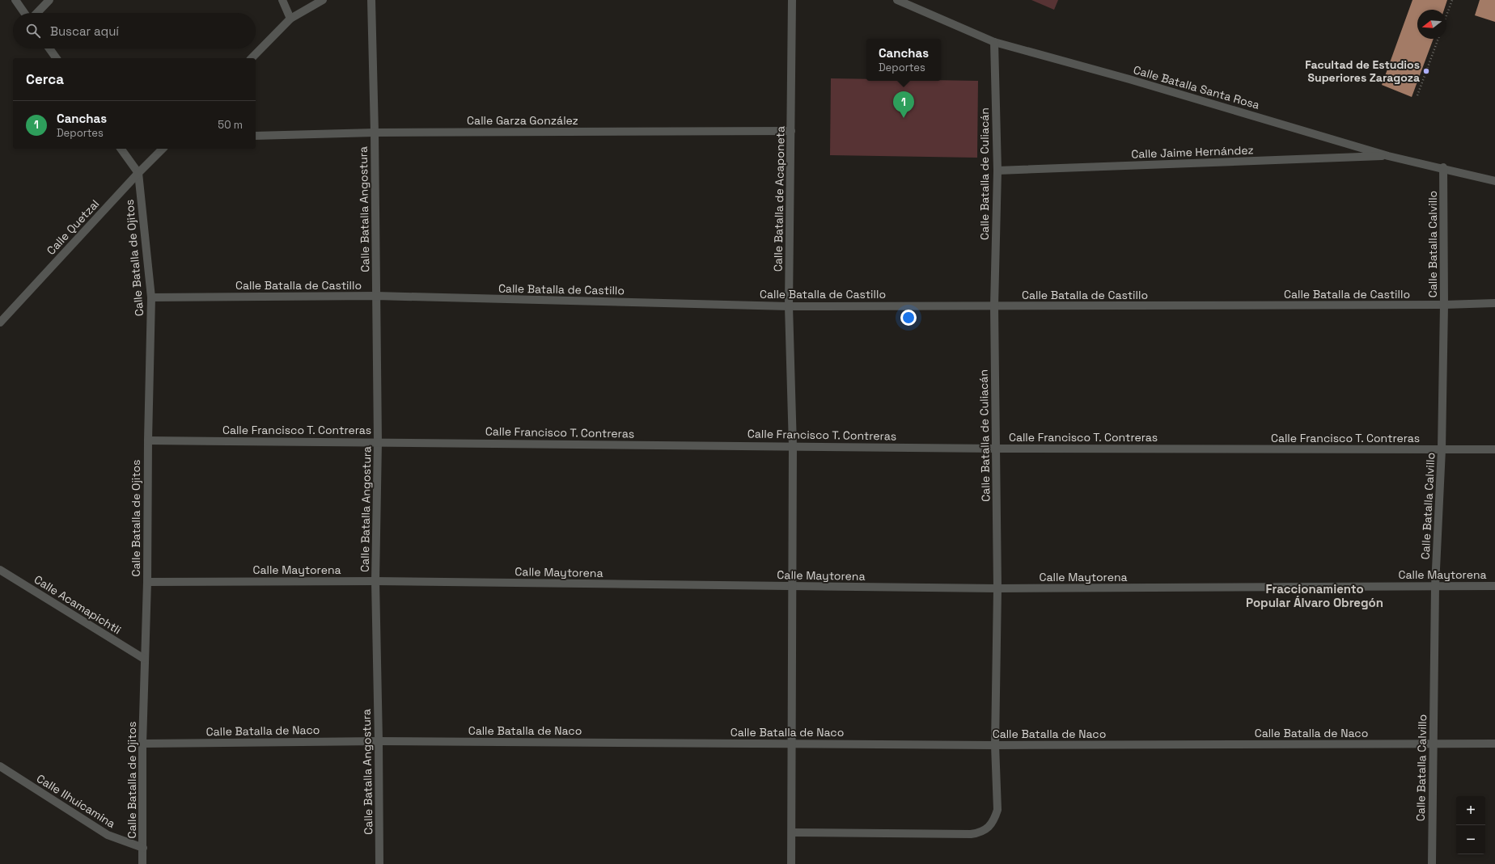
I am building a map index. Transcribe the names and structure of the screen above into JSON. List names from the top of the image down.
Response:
{
  "streets": {
    "street": [
      "Calle Batalla Santa Rosa",
      "Calle Garza González",
      "Calle Jaime Hernández",
      "Calle Batalla de Culiacán",
      "Calle Batalla de Acaponeta",
      "Calle Batalla Angostura",
      "Calle Quetzal",
      "Calle Batalla Calvillo",
      "Calle Batalla de Ojitos",
      "Calle Batalla de Castillo",
      "Calle Francisco T. Contreras",
      "Calle Maytorena",
      "Calle Acamapichtli",
      "Calle Batalla de Naco",
      "Calle Ilhuicamina"
    ]
  },
  "crossings": [
    ["Calle Batalla Santa Rosa", "Calle Jaime Hernández"],
    ["Calle Batalla Santa Rosa", "Calle Batalla de Culiacán"],
    ["Calle Batalla Santa Rosa", "Calle Batalla Calvillo"],
    ["Calle Garza González", "Calle Batalla de Acaponeta"],
    ["Calle Garza González", "Calle Batalla Angostura"],
    ["Calle Jaime Hernández", "Calle Batalla de Culiacán"],
    ["Calle Batalla de Culiacán", "Calle Batalla de Acaponeta"],
    ["Calle Batalla de Culiacán", "Calle Batalla de Castillo"],
    ["Calle Batalla de Culiacán", "Calle Francisco T. Contreras"],
    ["Calle Batalla de Culiacán", "Calle Maytorena"],
    ["Calle Batalla de Culiacán", "Calle Batalla de Naco"],
    ["Calle Batalla de Acaponeta", "Calle Batalla de Castillo"],
    ["Calle Batalla de Acaponeta", "Calle Francisco T. Contreras"],
    ["Calle Batalla de Acaponeta", "Calle Maytorena"],
    ["Calle Batalla de Acaponeta", "Calle Batalla de Naco"],
    ["Calle Batalla Angostura", "Calle Batalla de Castillo"],
    ["Calle Batalla Angostura", "Calle Francisco T. Contreras"],
    ["Calle Batalla Angostura", "Calle Maytorena"],
    ["Calle Batalla Angostura", "Calle Batalla de Naco"],
    ["Calle Quetzal", "Calle Batalla de Ojitos"],
    ["Calle Batalla Calvillo", "Calle Batalla de Castillo"],
    ["Calle Batalla Calvillo", "Calle Francisco T. Contreras"],
    ["Calle Batalla Calvillo", "Calle Maytorena"],
    ["Calle Batalla Calvillo", "Calle Batalla de Naco"],
    ["Calle Batalla de Ojitos", "Calle Batalla de Castillo"],
    ["Calle Batalla de Ojitos", "Calle Francisco T. Contreras"],
    ["Calle Batalla de Ojitos", "Calle Maytorena"],
    ["Calle Batalla de Ojitos", "Calle Acamapichtli"],
    ["Calle Batalla de Ojitos", "Calle Batalla de Naco"],
    ["Calle Batalla de Ojitos", "Calle Ilhuicamina"]
  ],
  "districts": ["Fraccionamiento Popular Álvaro Obregón"],
  "places": ["Facultad de Estudios Superiores Zaragoza"],
  "north": "left",
  "page": {
    "search": "Buscar aquí",
    "popup": ["Canchas", "Deportes"],
    "heading": "Cerca",
    "pins": "1",
    "list": [
      {
        "mark": "1",
        "name": "Canchas",
        "note": "Deportes",
        "value": "50 m"
      }
    ],
    "map_buttons": ["+", "−"]
  }
}
